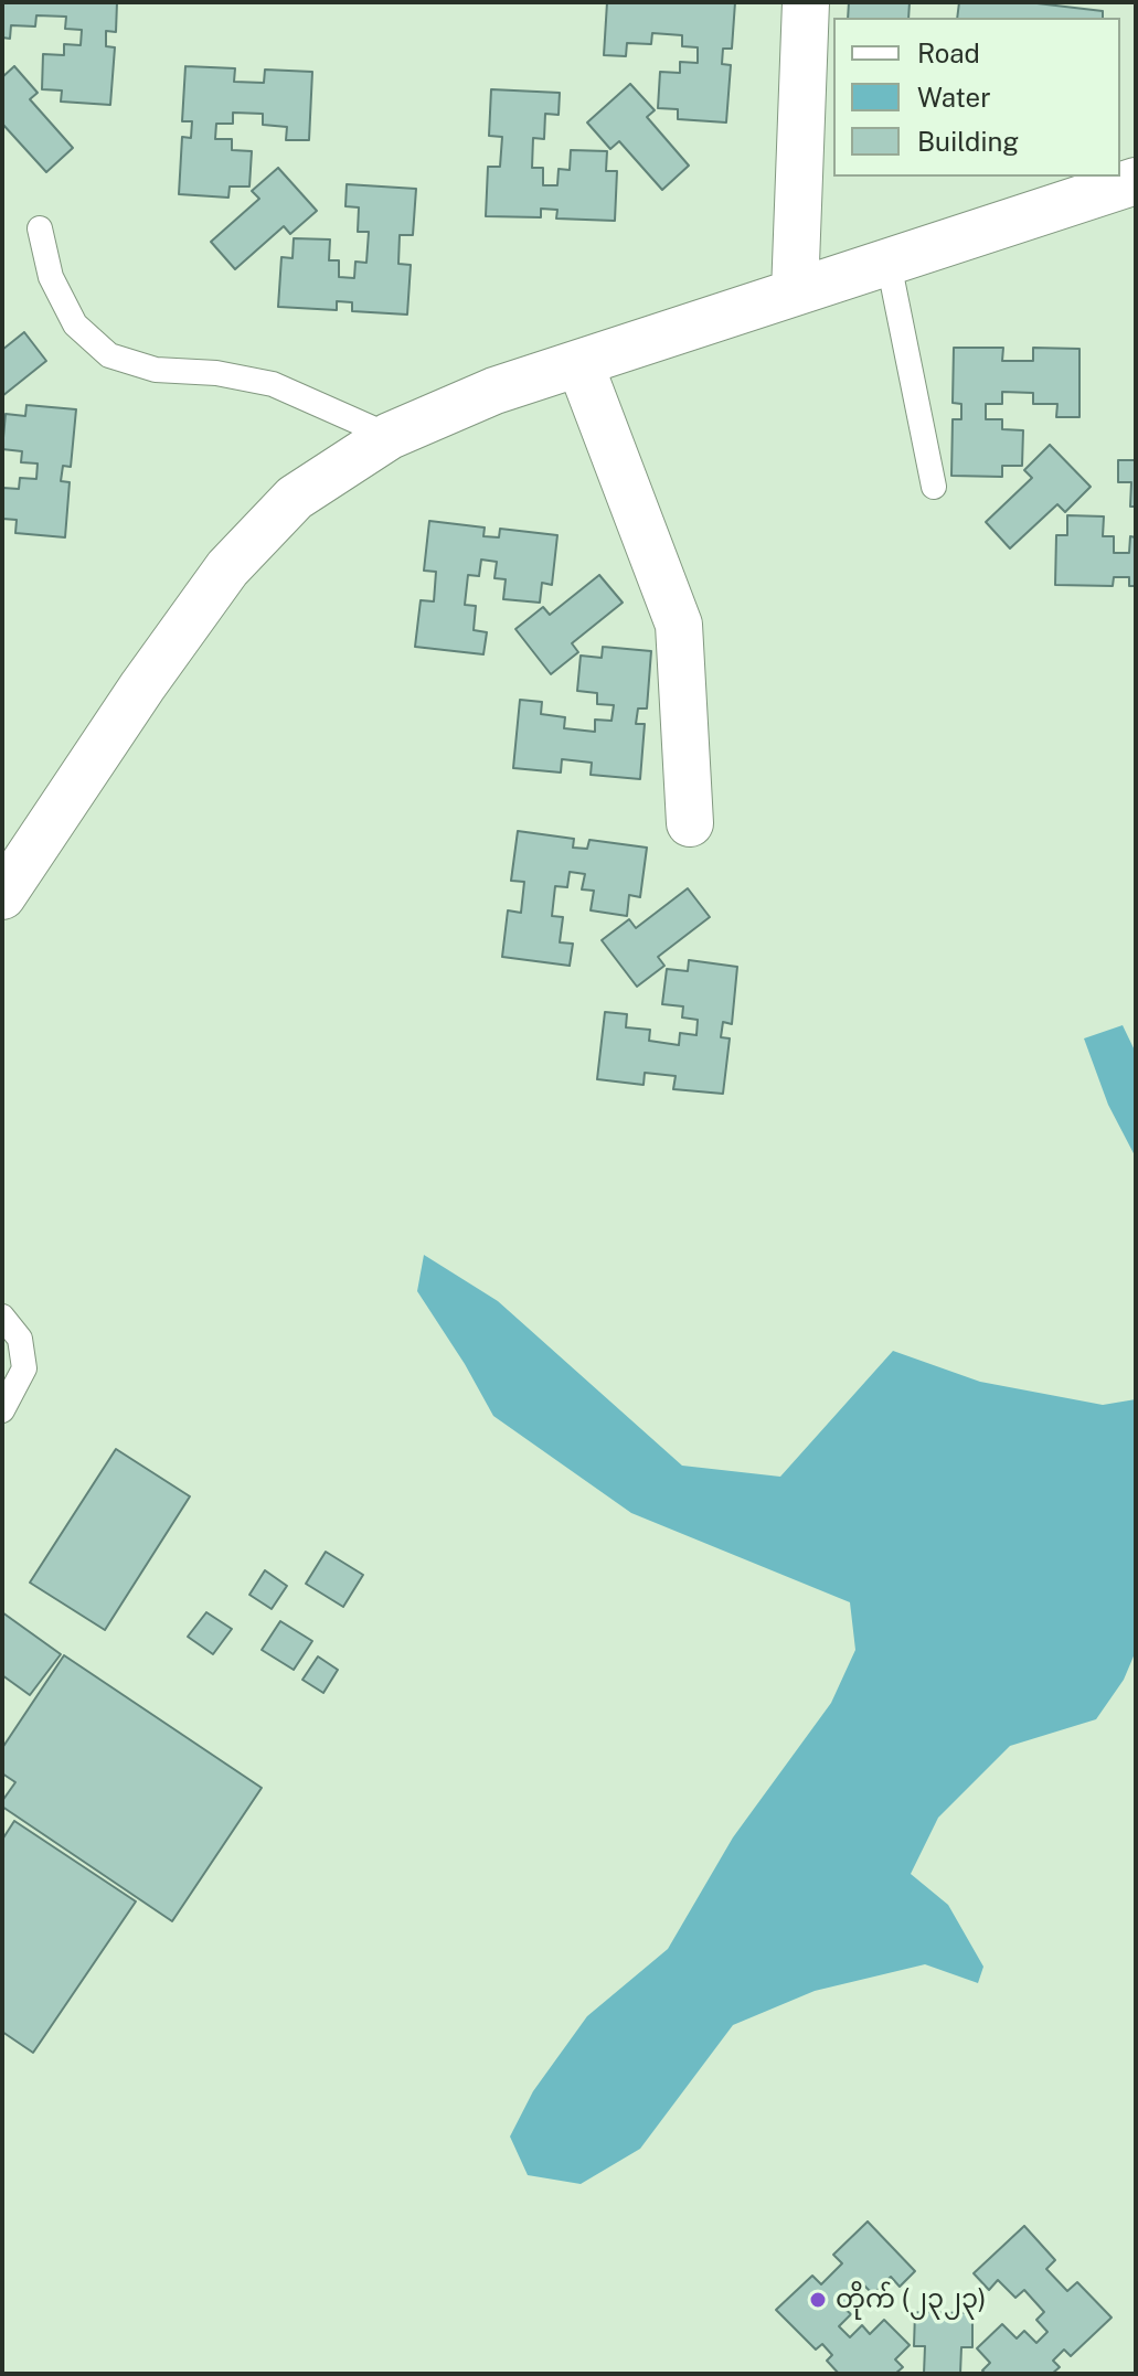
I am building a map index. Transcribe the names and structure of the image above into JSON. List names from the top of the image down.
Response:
{
  "places": ["တိုက် (၂၃၂၃)"],
  "legend": ["Road", "Water", "Building"]
}
